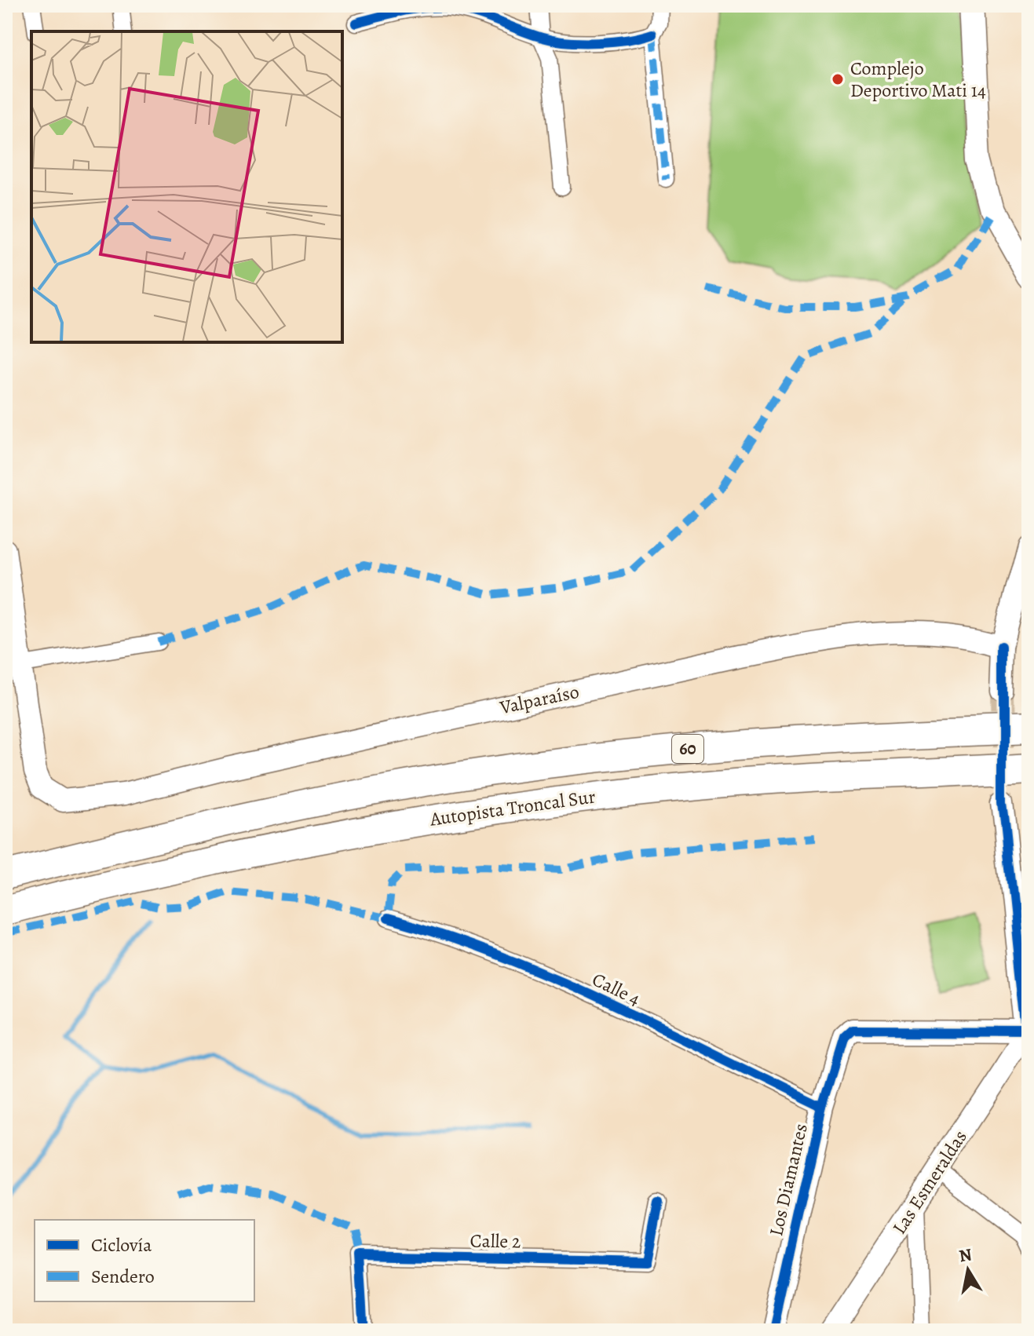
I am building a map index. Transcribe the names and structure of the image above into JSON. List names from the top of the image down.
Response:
{
  "streets": {
    "highway": ["60", "Autopista Troncal Sur"],
    "main road": ["Valparaíso", "Los Diamantes", "Las Esmeraldas"],
    "street": ["Calle 4", "Calle 2"]
  },
  "crossings": [
    ["Calle 4", "Los Diamantes"],
    ["Los Diamantes", "Las Esmeraldas"]
  ],
  "places": ["Complejo Deportivo Mati 14"],
  "legend": ["Ciclovía", "Sendero"],
  "north": "top"
}
